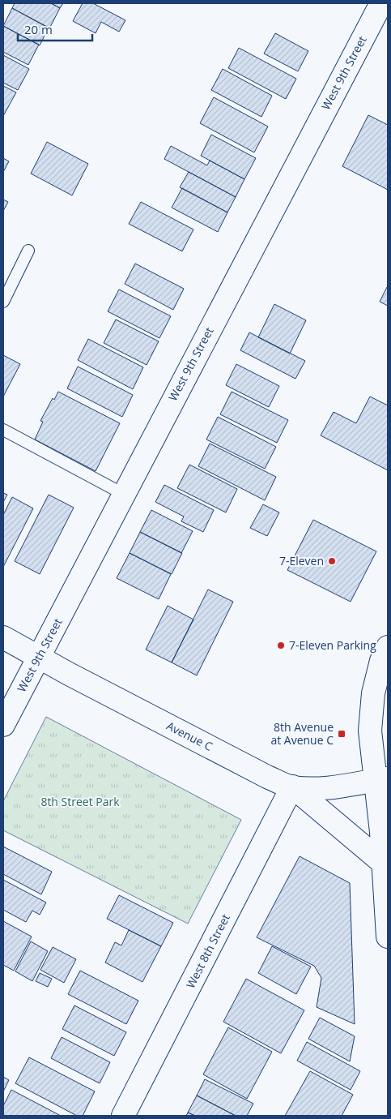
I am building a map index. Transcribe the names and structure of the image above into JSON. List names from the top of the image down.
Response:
{
  "streets": {
    "street": ["West 9th Street", "Avenue C", "West 8th Street"]
  },
  "crossings": [
    ["West 9th Street", "Avenue C"],
    ["Avenue C", "West 8th Street"]
  ],
  "parks": ["8th Street Park"],
  "places": {
    "other": ["7-Eleven", "7-Eleven Parking"],
    "transit": ["8th Avenue at Avenue C"]
  },
  "scale_bar": "20 m"
}
